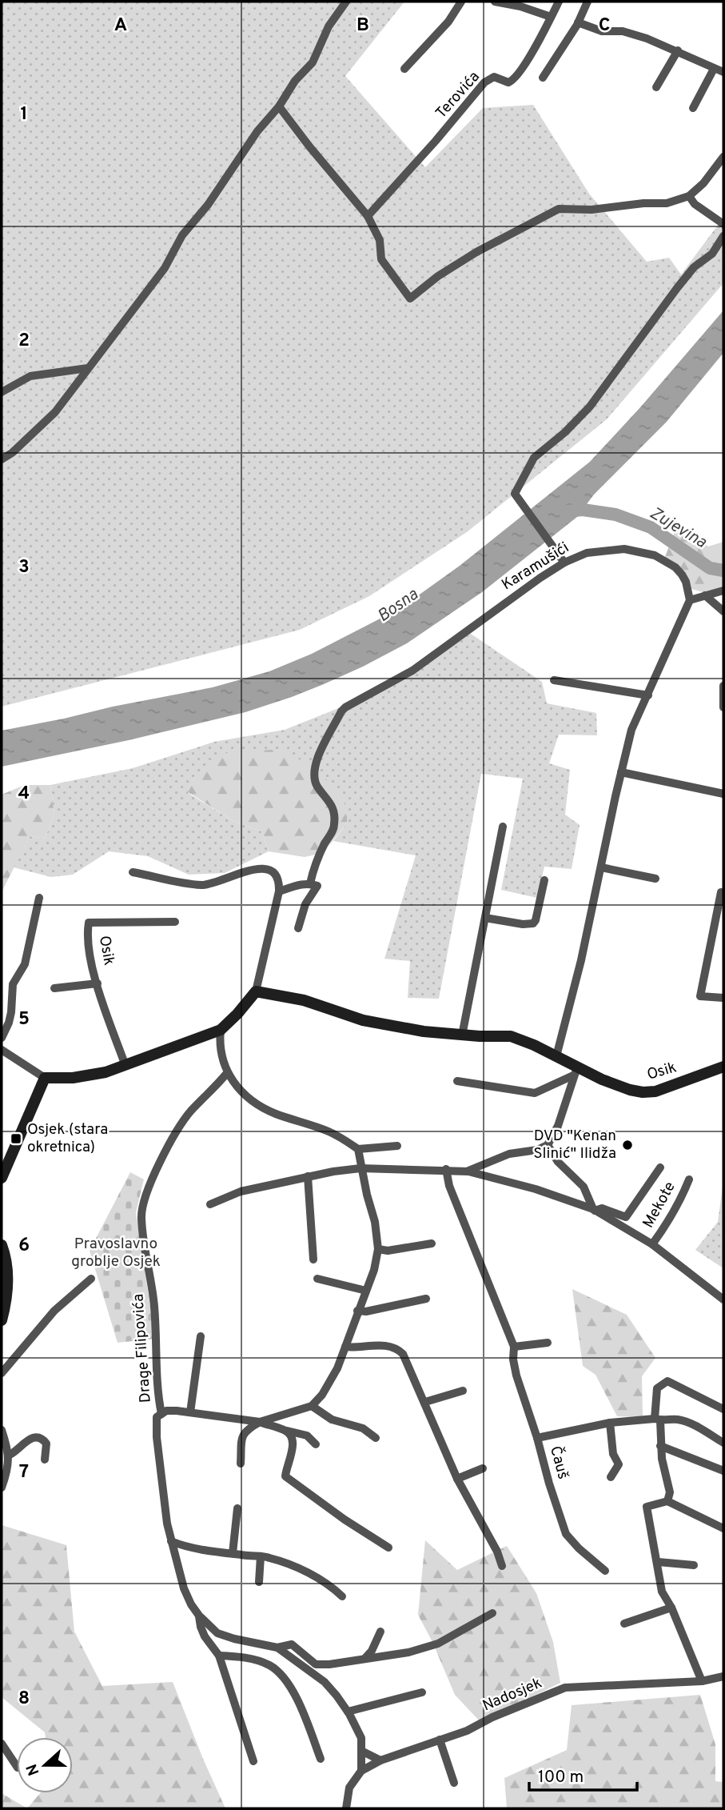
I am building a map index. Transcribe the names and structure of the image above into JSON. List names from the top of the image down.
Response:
{
  "streets": {
    "main road": ["Osik"],
    "street": [
      "Terovića",
      "Karamušići",
      "Mekote",
      "Drage Filipovića",
      "Čauš",
      "Nadosjek"
    ]
  },
  "crossings": [
    ["Drage Filipovića", "Nadosjek"]
  ],
  "water": ["Zujevina", "Bosna"],
  "parks": ["Pravoslavno groblje Osjek"],
  "places": {
    "transit": ["Osjek (stara okretnica)"],
    "other": ["DVD \"Kenan Slinić\" Ilidža"]
  },
  "scale_bar": "100 m",
  "north": "left",
  "grid": {
    "columns": ["A", "B", "C"],
    "rows": [
      "1",
      "2",
      "3",
      "4",
      "5",
      "6",
      "7",
      "8"
    ]
  }
}
